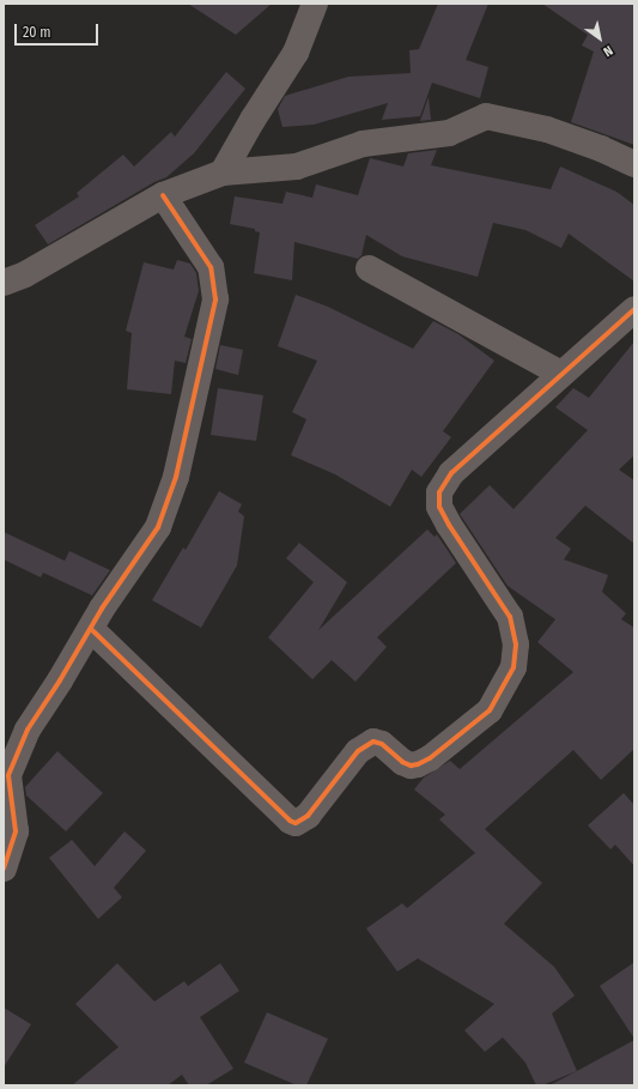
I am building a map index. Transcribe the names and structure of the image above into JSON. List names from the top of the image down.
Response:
{
  "scale_bar": "20 m",
  "north": "bottom right"
}
